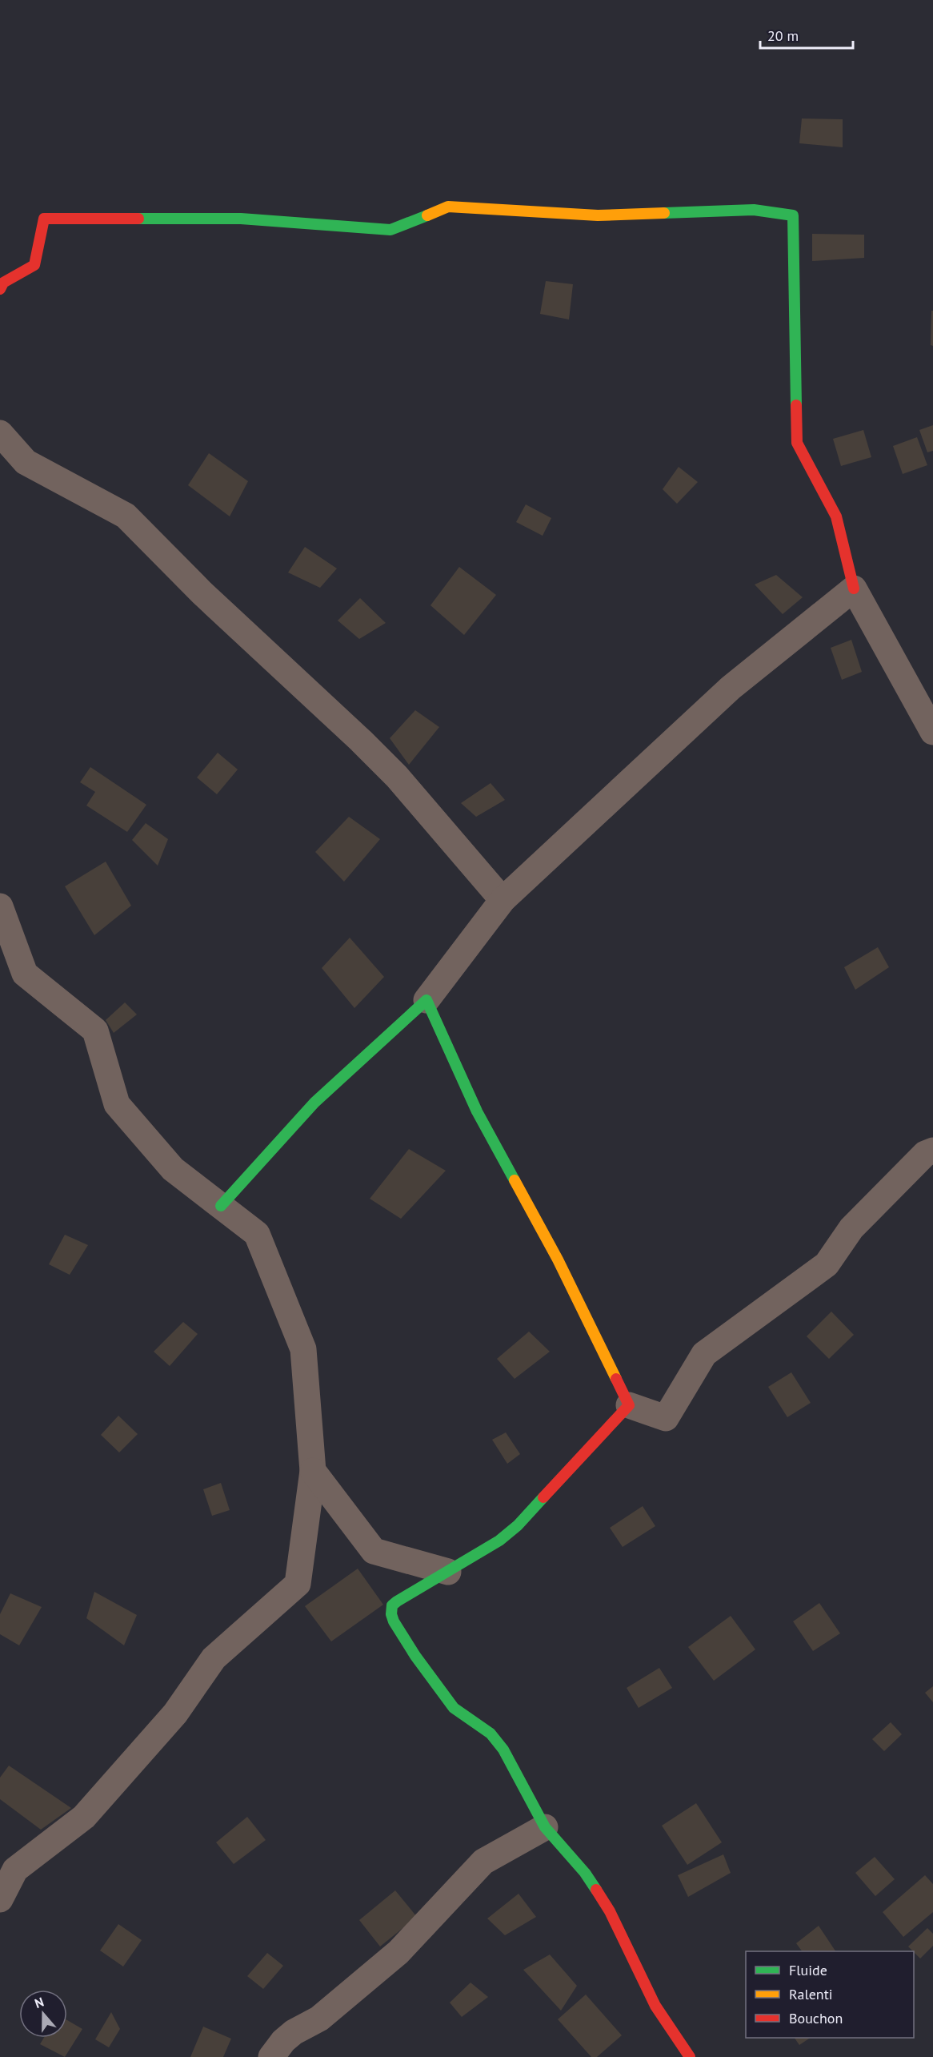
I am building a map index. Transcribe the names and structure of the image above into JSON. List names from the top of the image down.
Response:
{
  "legend": ["Fluide", "Ralenti", "Bouchon"],
  "scale_bar": "20 m",
  "north": "top"
}
